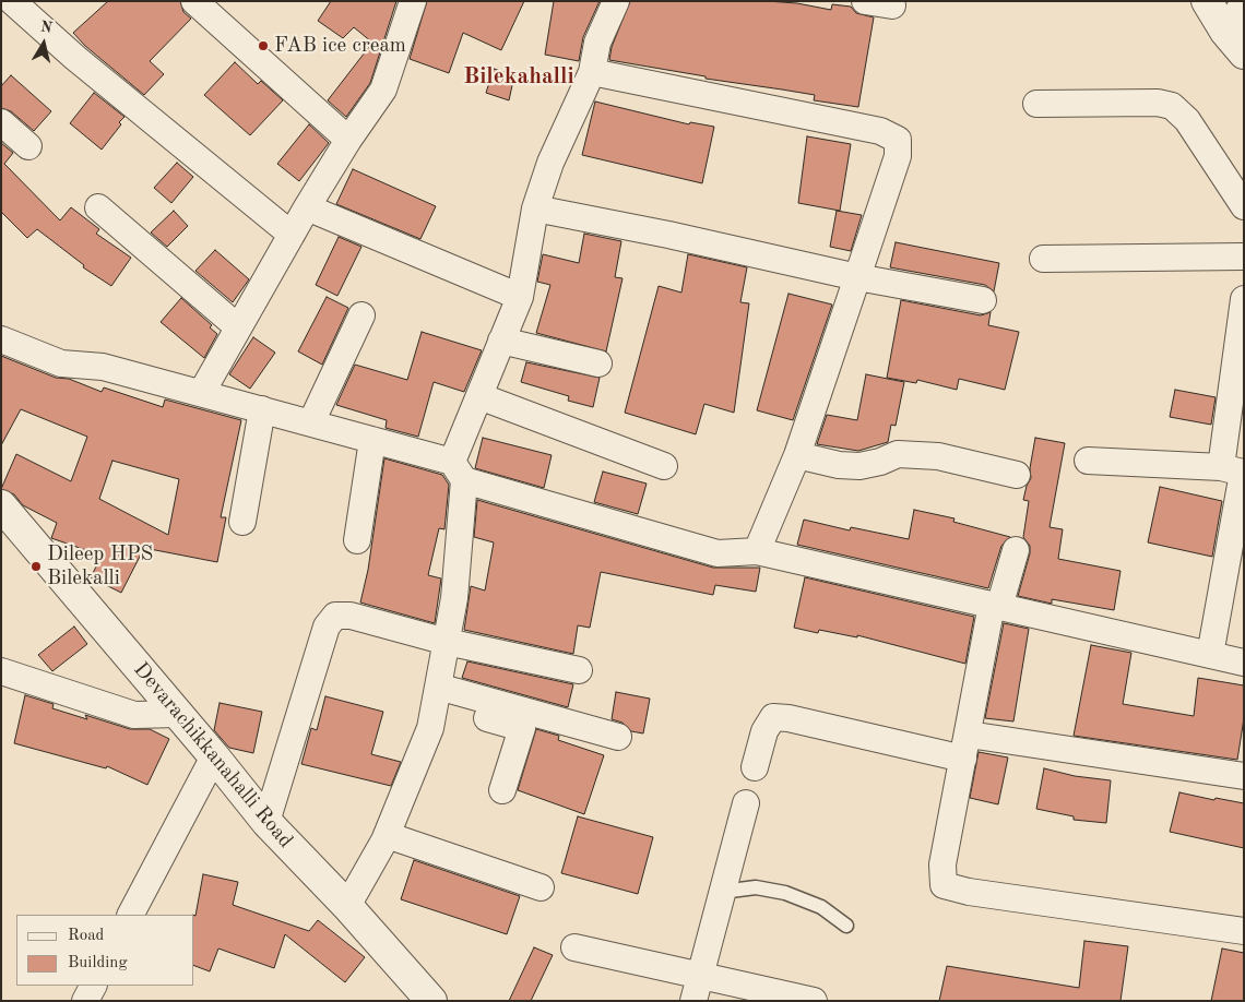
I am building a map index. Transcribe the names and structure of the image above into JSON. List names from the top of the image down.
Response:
{
  "streets": {
    "street": ["Devarachikkanahalli Road"]
  },
  "districts": ["Bilekahalli"],
  "places": ["FAB ice cream", "Dileep HPS Bilekalli"],
  "legend": ["Road", "Building"],
  "north": "top"
}
